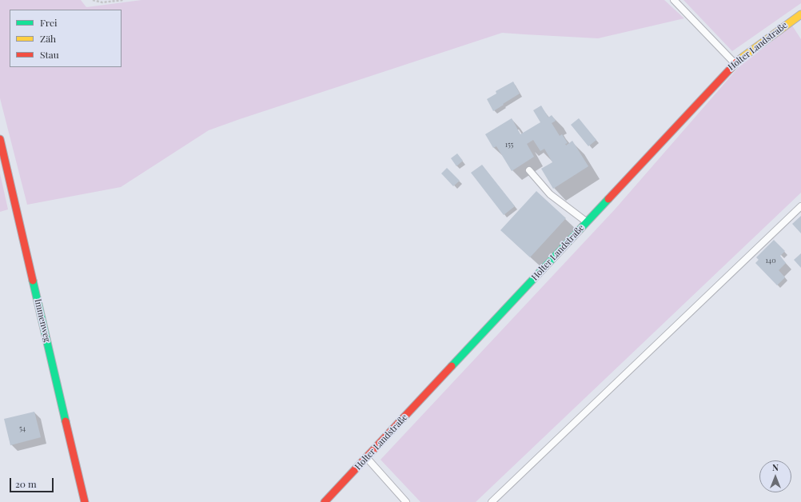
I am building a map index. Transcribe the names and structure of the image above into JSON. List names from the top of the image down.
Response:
{
  "streets": {
    "street": ["Holter Landstraße", "Immenweg"]
  },
  "house_numbers": ["155", "140", "54"],
  "legend": ["Frei", "Zäh", "Stau"],
  "scale_bar": "20 m",
  "north": "top"
}
